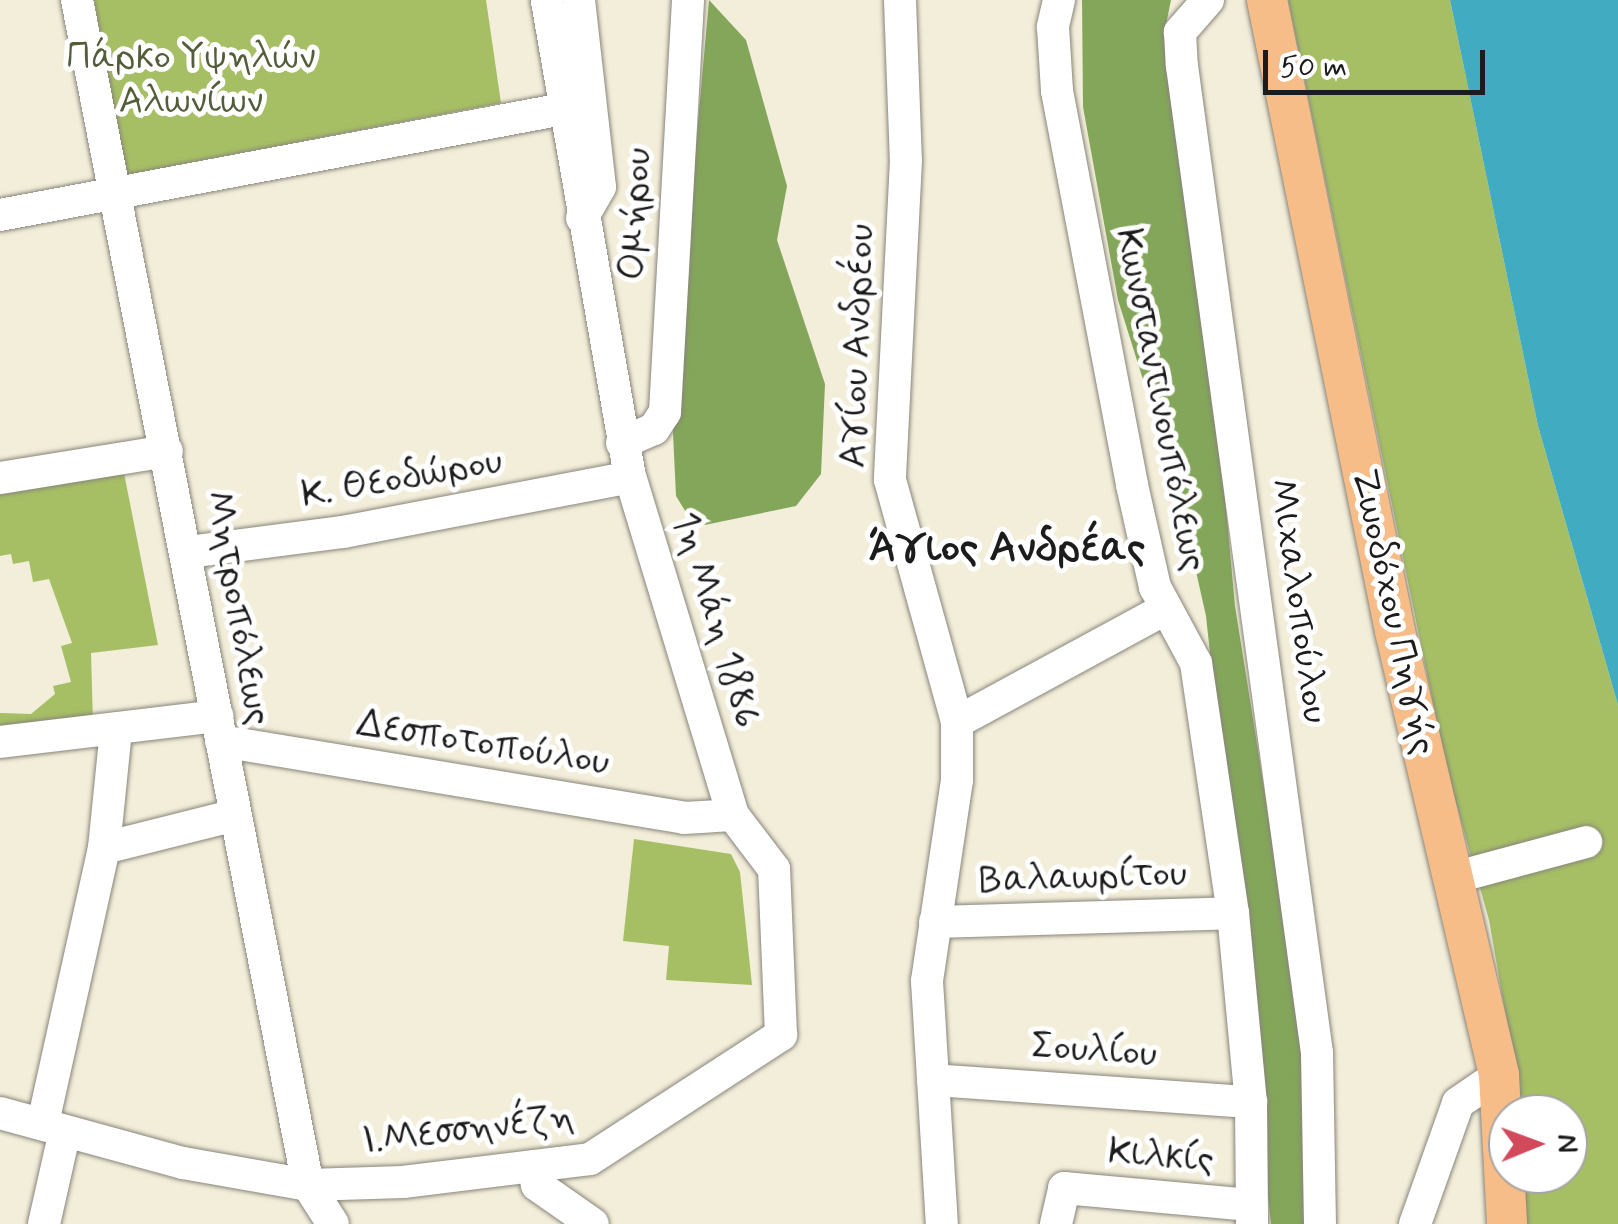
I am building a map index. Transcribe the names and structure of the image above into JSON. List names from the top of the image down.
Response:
{
  "streets": {
    "main road": ["Ζωοδόχου Πηγής"],
    "street": [
      "Ομήρου",
      "Αγίου Ανδρέου",
      "Κωνσταντινουπόλεως",
      "Κ. Θεοδώρου",
      "Μιχαλοπούλου",
      "Μητροπόλεως",
      "1η Μάη 1886",
      "Δεσποτοπούλου",
      "Βαλαωρίτου",
      "Σουλίου",
      "Ι.Μεσσηνέζη",
      "Κιλκίς"
    ]
  },
  "crossings": [
    ["Ομήρου", "1η Μάη 1886"],
    ["Αγίου Ανδρέου", "Βαλαωρίτου"],
    ["Αγίου Ανδρέου", "Σουλίου"],
    ["Κωνσταντινουπόλεως", "Βαλαωρίτου"],
    ["Κωνσταντινουπόλεως", "Σουλίου"],
    ["Κωνσταντινουπόλεως", "Κιλκίς"],
    ["Κ. Θεοδώρου", "Μητροπόλεως"],
    ["Κ. Θεοδώρου", "1η Μάη 1886"],
    ["Μητροπόλεως", "Δεσποτοπούλου"],
    ["Μητροπόλεως", "Ι.Μεσσηνέζη"],
    ["1η Μάη 1886", "Δεσποτοπούλου"],
    ["1η Μάη 1886", "Ι.Μεσσηνέζη"]
  ],
  "districts": ["Άγιος Ανδρέας"],
  "parks": ["Πάρκο Υψηλών Αλωνίων"],
  "scale_bar": "50 m",
  "north": "right"
}
